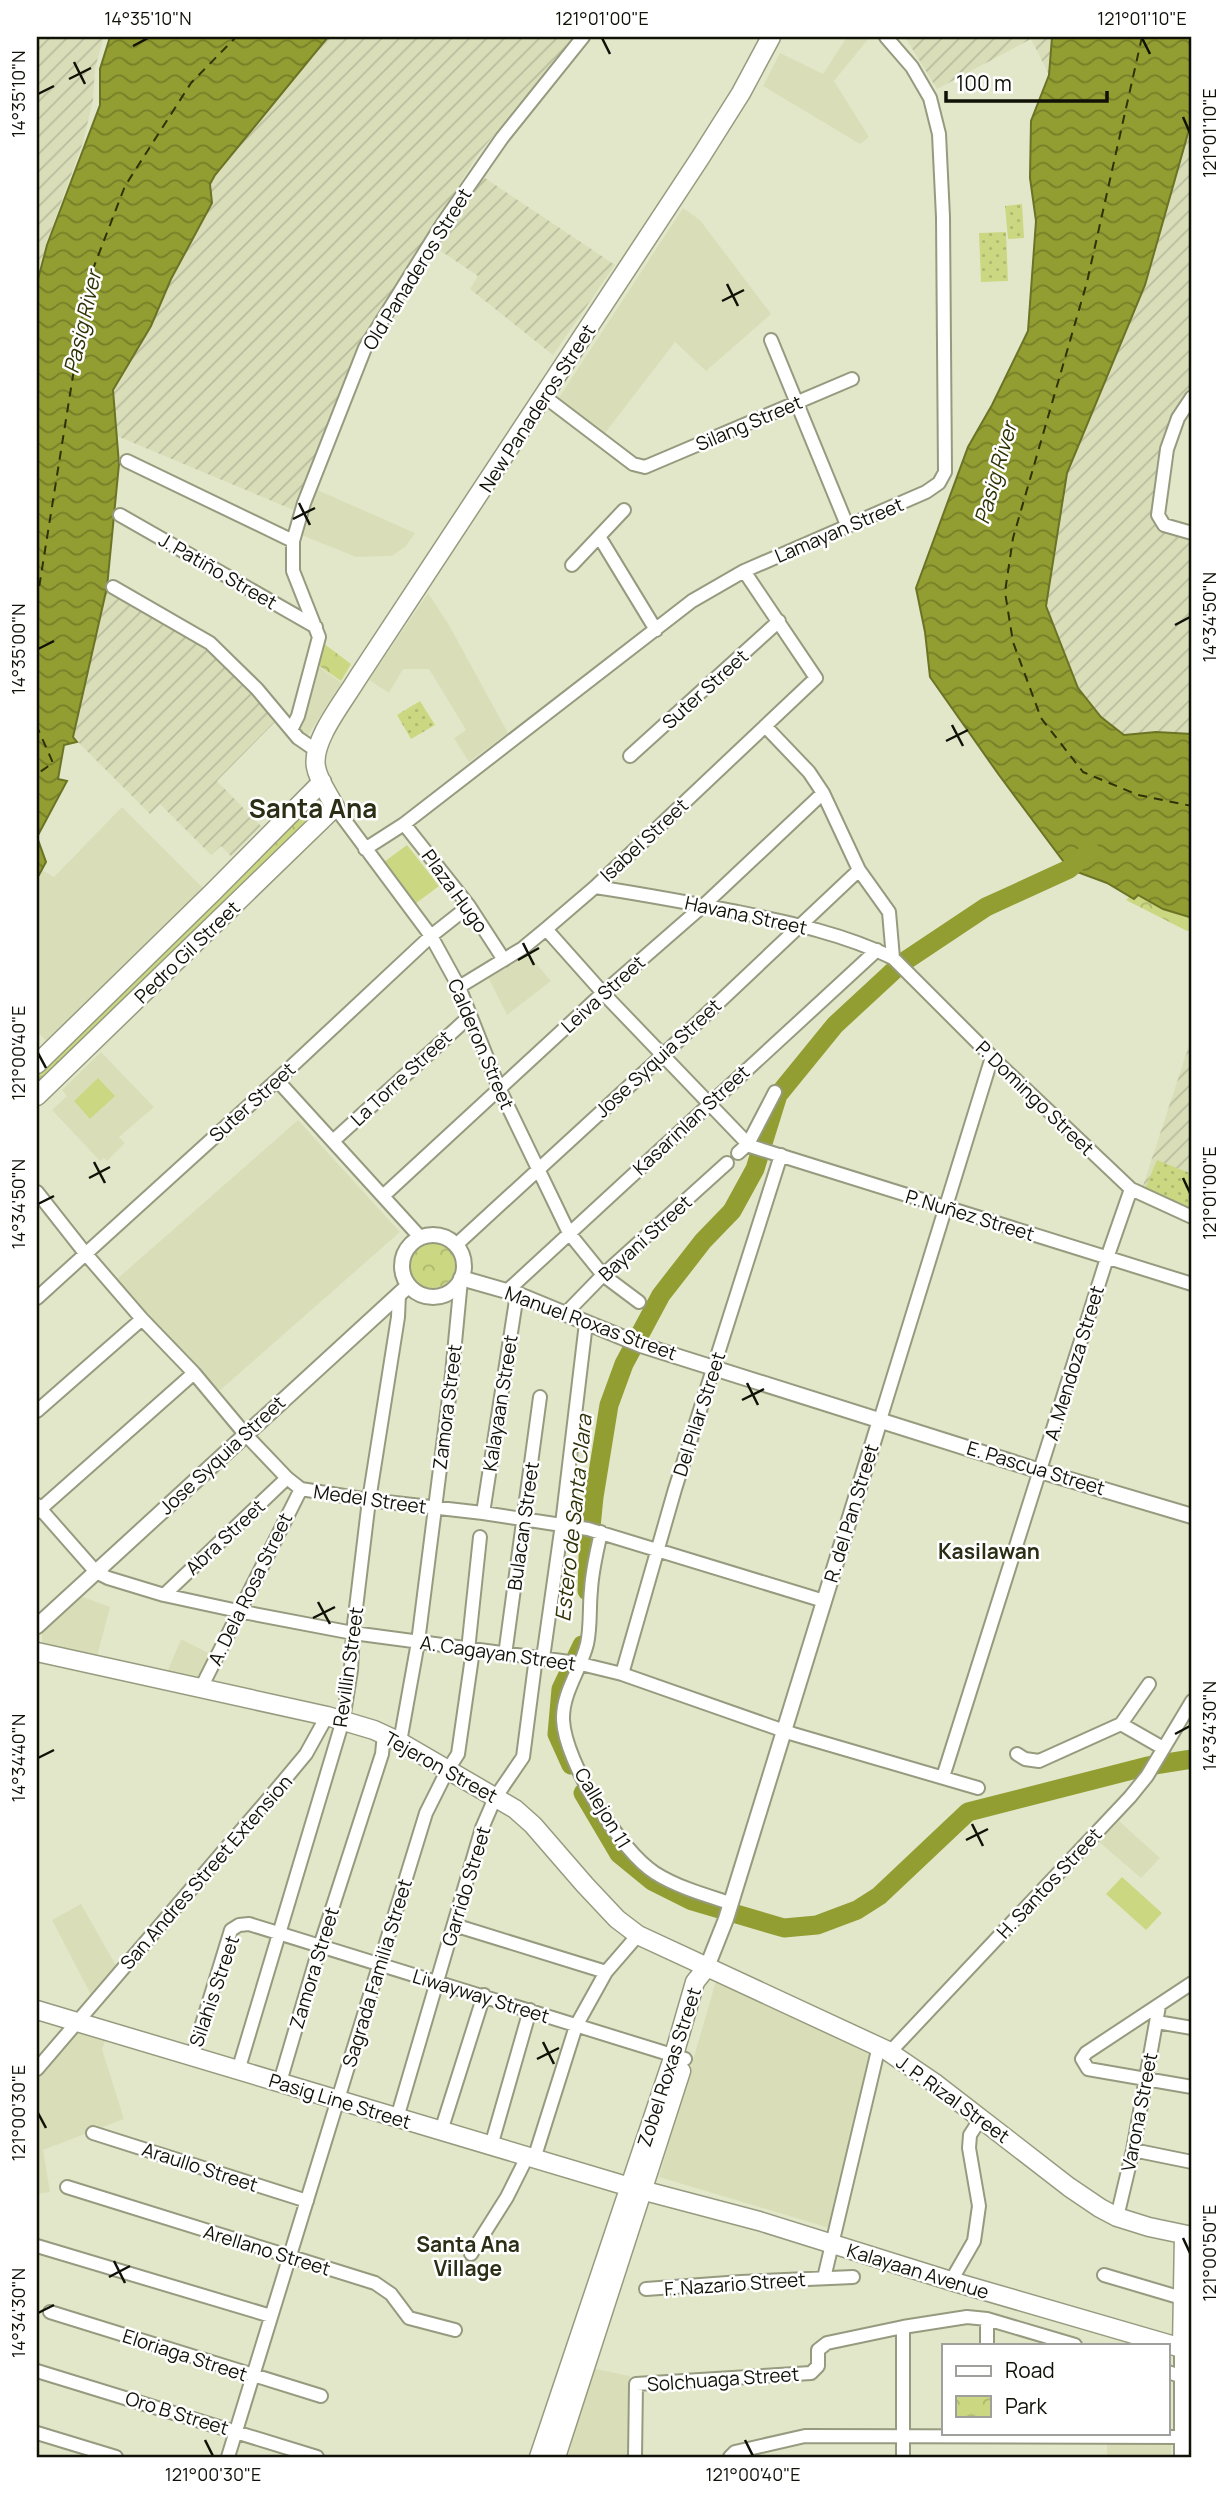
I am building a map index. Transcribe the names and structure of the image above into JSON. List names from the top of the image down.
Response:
{
  "streets": {
    "main road": [
      "New Panaderos Street",
      "Pedro Gil Street",
      "Calderon Street",
      "Tejeron Street",
      "Zobel Roxas Street",
      "J. P. Rizal Street",
      "Pasig Line Street",
      "Kalayaan Avenue"
    ],
    "street": [
      "Old Panaderos Street",
      "Silang Street",
      "Lamayan Street",
      "J. Patiño Street",
      "Suter Street",
      "Isabel Street",
      "Plaza Hugo",
      "Havana Street",
      "Leiva Street",
      "Jose Syquia Street",
      "La Torre Street",
      "P. Domingo Street",
      "Kasarinlan Street",
      "P. Nuñez Street",
      "Bayani Street",
      "Manuel Roxas Street",
      "A. Mendoza Street",
      "Kalayaan Street",
      "Zamora Street",
      "Del Pilar Street",
      "E. Pascua Street",
      "Medel Street",
      "R. del Pan Street",
      "Bulacan Street",
      "Abra Street",
      "A. Dela Rosa Street",
      "A. Cagayan Street",
      "Revillin Street",
      "Callejon 11",
      "San Andres Street Extension",
      "H. Santos Street",
      "Garrido Street",
      "Sagrada Familia Street",
      "Silahis Street",
      "Liwayway Street",
      "Varona Street",
      "Araullo Street",
      "Arellano Street",
      "F. Nazario Street",
      "Eloriaga Street",
      "Solchuaga Street",
      "Oro B Street"
    ]
  },
  "crossings": [
    ["Old Panaderos Street", "J. Patiño Street"],
    ["New Panaderos Street", "Silang Street"],
    ["Lamayan Street", "Plaza Hugo"],
    ["Lamayan Street", "Calderon Street"],
    ["Suter Street", "Isabel Street"],
    ["Suter Street", "Plaza Hugo"],
    ["Suter Street", "Calderon Street"],
    ["Suter Street", "Medel Street"],
    ["Isabel Street", "Plaza Hugo"],
    ["Isabel Street", "Havana Street"],
    ["Isabel Street", "Calderon Street"],
    ["Havana Street", "Leiva Street"],
    ["Havana Street", "Jose Syquia Street"],
    ["Havana Street", "P. Domingo Street"],
    ["Havana Street", "Kasarinlan Street"],
    ["Pedro Gil Street", "Calderon Street"],
    ["Leiva Street", "Calderon Street"],
    ["Calderon Street", "Jose Syquia Street"],
    ["Calderon Street", "La Torre Street"],
    ["Calderon Street", "Kasarinlan Street"],
    ["Calderon Street", "Bayani Street"],
    ["Jose Syquia Street", "Manuel Roxas Street"],
    ["Jose Syquia Street", "Zamora Street"],
    ["Jose Syquia Street", "Medel Street"],
    ["Jose Syquia Street", "A. Cagayan Street"],
    ["Jose Syquia Street", "Revillin Street"],
    ["P. Domingo Street", "A. Mendoza Street"],
    ["P. Domingo Street", "R. del Pan Street"],
    ["Kasarinlan Street", "Manuel Roxas Street"],
    ["Kasarinlan Street", "Kalayaan Street"],
    ["P. Nuñez Street", "A. Mendoza Street"],
    ["P. Nuñez Street", "Del Pilar Street"],
    ["P. Nuñez Street", "R. del Pan Street"],
    ["Bayani Street", "Manuel Roxas Street"],
    ["Manuel Roxas Street", "Kalayaan Street"],
    ["Manuel Roxas Street", "Zamora Street"],
    ["Manuel Roxas Street", "Del Pilar Street"],
    ["Manuel Roxas Street", "E. Pascua Street"],
    ["Manuel Roxas Street", "R. del Pan Street"],
    ["Manuel Roxas Street", "Revillin Street"],
    ["Manuel Roxas Street", "Garrido Street"],
    ["A. Mendoza Street", "E. Pascua Street"],
    ["A. Mendoza Street", "A. Cagayan Street"],
    ["Kalayaan Street", "Medel Street"],
    ["Zamora Street", "Medel Street"],
    ["Zamora Street", "A. Cagayan Street"],
    ["Zamora Street", "Revillin Street"],
    ["Zamora Street", "Tejeron Street"],
    ["Zamora Street", "Liwayway Street"],
    ["Zamora Street", "Pasig Line Street"],
    ["Del Pilar Street", "Medel Street"],
    ["Del Pilar Street", "A. Cagayan Street"],
    ["E. Pascua Street", "R. del Pan Street"],
    ["Medel Street", "R. del Pan Street"],
    ["Medel Street", "Bulacan Street"],
    ["Medel Street", "Abra Street"],
    ["Medel Street", "A. Dela Rosa Street"],
    ["Medel Street", "Revillin Street"],
    ["Medel Street", "Callejon 11"],
    ["Medel Street", "Garrido Street"],
    ["R. del Pan Street", "A. Cagayan Street"],
    ["R. del Pan Street", "Tejeron Street"],
    ["R. del Pan Street", "Callejon 11"],
    ["R. del Pan Street", "Zobel Roxas Street"],
    ["R. del Pan Street", "J. P. Rizal Street"],
    ["Bulacan Street", "A. Cagayan Street"],
    ["Abra Street", "A. Cagayan Street"],
    ["A. Dela Rosa Street", "A. Cagayan Street"],
    ["A. Dela Rosa Street", "Tejeron Street"],
    ["A. Cagayan Street", "Revillin Street"],
    ["A. Cagayan Street", "Callejon 11"],
    ["A. Cagayan Street", "Garrido Street"],
    ["A. Cagayan Street", "Sagrada Familia Street"],
    ["Revillin Street", "Tejeron Street"],
    ["Revillin Street", "San Andres Street Extension"],
    ["Revillin Street", "Silahis Street"],
    ["Revillin Street", "Liwayway Street"],
    ["Revillin Street", "Pasig Line Street"],
    ["Tejeron Street", "San Andres Street Extension"],
    ["Tejeron Street", "Garrido Street"],
    ["Tejeron Street", "Sagrada Familia Street"],
    ["Tejeron Street", "Zobel Roxas Street"],
    ["Tejeron Street", "J. P. Rizal Street"],
    ["San Andres Street Extension", "Pasig Line Street"],
    ["H. Santos Street", "J. P. Rizal Street"],
    ["Garrido Street", "Liwayway Street"],
    ["Garrido Street", "Pasig Line Street"],
    ["Sagrada Familia Street", "Liwayway Street"],
    ["Sagrada Familia Street", "Pasig Line Street"],
    ["Sagrada Familia Street", "Araullo Street"],
    ["Sagrada Familia Street", "Arellano Street"],
    ["Sagrada Familia Street", "Eloriaga Street"],
    ["Sagrada Familia Street", "Oro B Street"],
    ["Silahis Street", "Liwayway Street"],
    ["Silahis Street", "Pasig Line Street"],
    ["Liwayway Street", "Zobel Roxas Street"],
    ["Zobel Roxas Street", "J. P. Rizal Street"],
    ["Zobel Roxas Street", "Pasig Line Street"],
    ["Zobel Roxas Street", "Kalayaan Avenue"],
    ["J. P. Rizal Street", "Varona Street"],
    ["Pasig Line Street", "Kalayaan Avenue"],
    ["Kalayaan Avenue", "F. Nazario Street"]
  ],
  "districts": ["Santa Ana", "Kasilawan", "Santa Ana Village"],
  "water": ["Pasig River", "Estero de Santa Clara"],
  "legend": ["Road", "Park"],
  "scale_bar": "100 m",
  "coordinates": [
    "14°35'10\"N",
    "121°01'00\"E",
    "121°01'10\"E",
    "14°34'50\"N",
    "14°35'00\"N",
    "121°00'40\"E",
    "14°34'30\"N",
    "14°34'40\"N",
    "121°00'30\"E",
    "121°00'50\"E"
  ]
}
